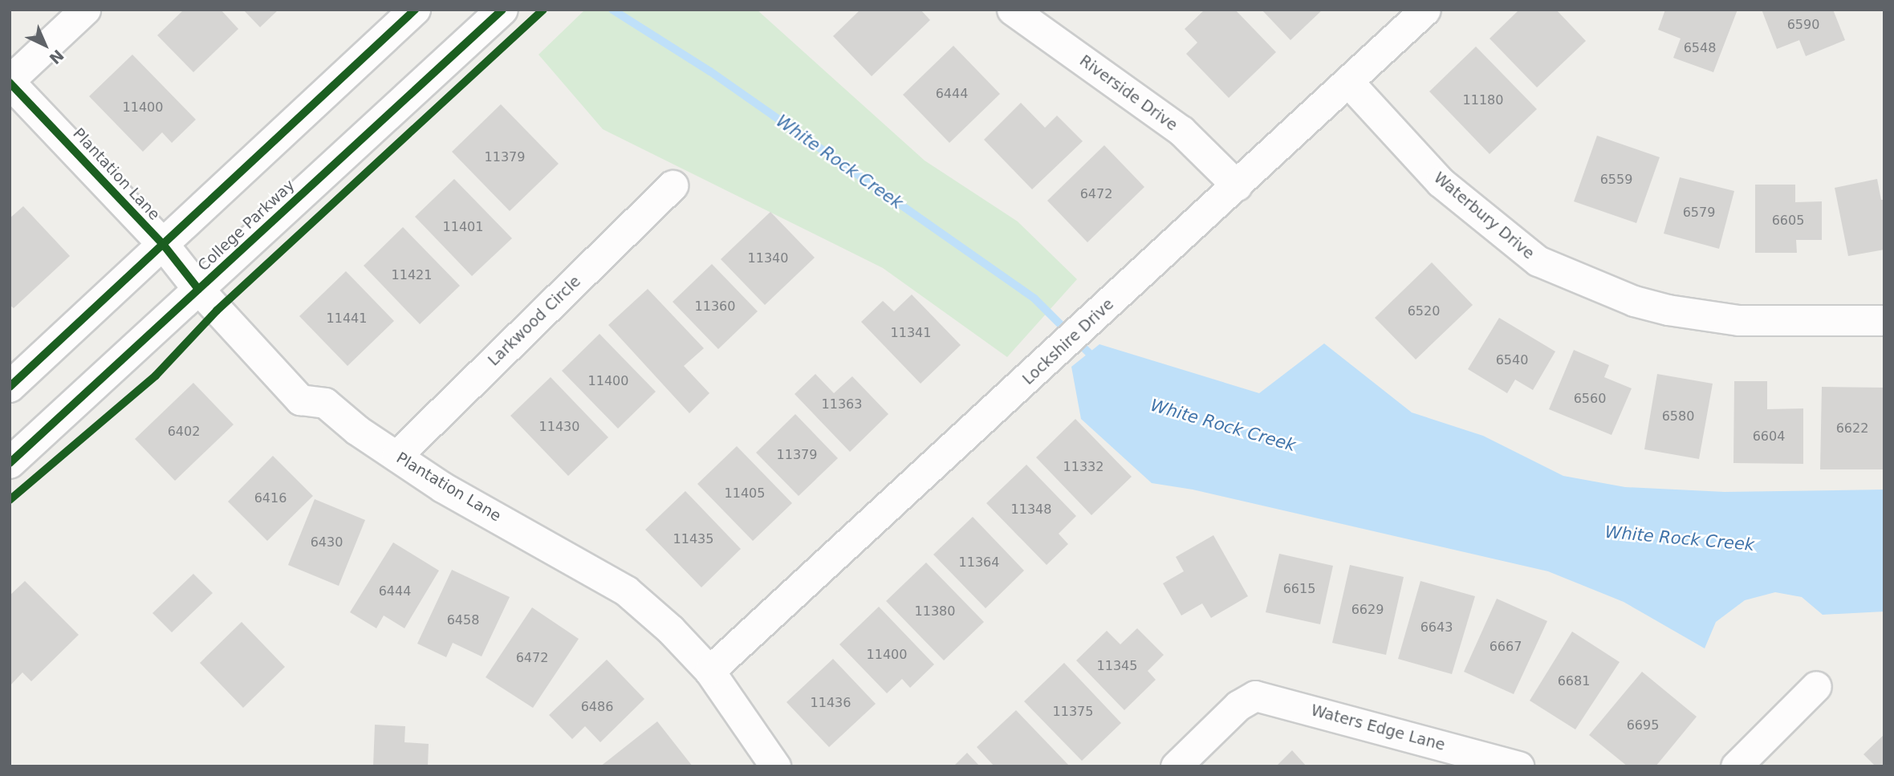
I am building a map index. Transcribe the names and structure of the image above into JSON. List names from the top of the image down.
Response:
{
  "streets": {
    "main road": ["Plantation Lane", "College Parkway"],
    "street": [
      "Riverside Drive",
      "Waterbury Drive",
      "Larkwood Circle",
      "Lockshire Drive",
      "Waters Edge Lane"
    ]
  },
  "crossings": [
    ["Riverside Drive", "Lockshire Drive"],
    ["Plantation Lane", "College Parkway"],
    ["Plantation Lane", "Larkwood Circle"],
    ["Plantation Lane", "Lockshire Drive"],
    ["Waterbury Drive", "Lockshire Drive"]
  ],
  "water": ["White Rock Creek"],
  "house_numbers": [
    "6590",
    "6548",
    "6444",
    "11180",
    "11400",
    "11379",
    "6559",
    "6472",
    "6579",
    "6605",
    "11401",
    "11340",
    "11421",
    "11360",
    "6520",
    "11441",
    "11341",
    "6540",
    "11400",
    "6560",
    "11363",
    "6580",
    "11430",
    "6622",
    "6402",
    "6604",
    "11379",
    "11332",
    "11405",
    "6416",
    "11348",
    "11435",
    "6430",
    "11364",
    "6615",
    "6444",
    "6629",
    "11380",
    "6458",
    "6643",
    "6667",
    "11400",
    "6472",
    "11345",
    "6681",
    "11436",
    "6486",
    "11375",
    "6695"
  ],
  "north": "bottom right"
}
